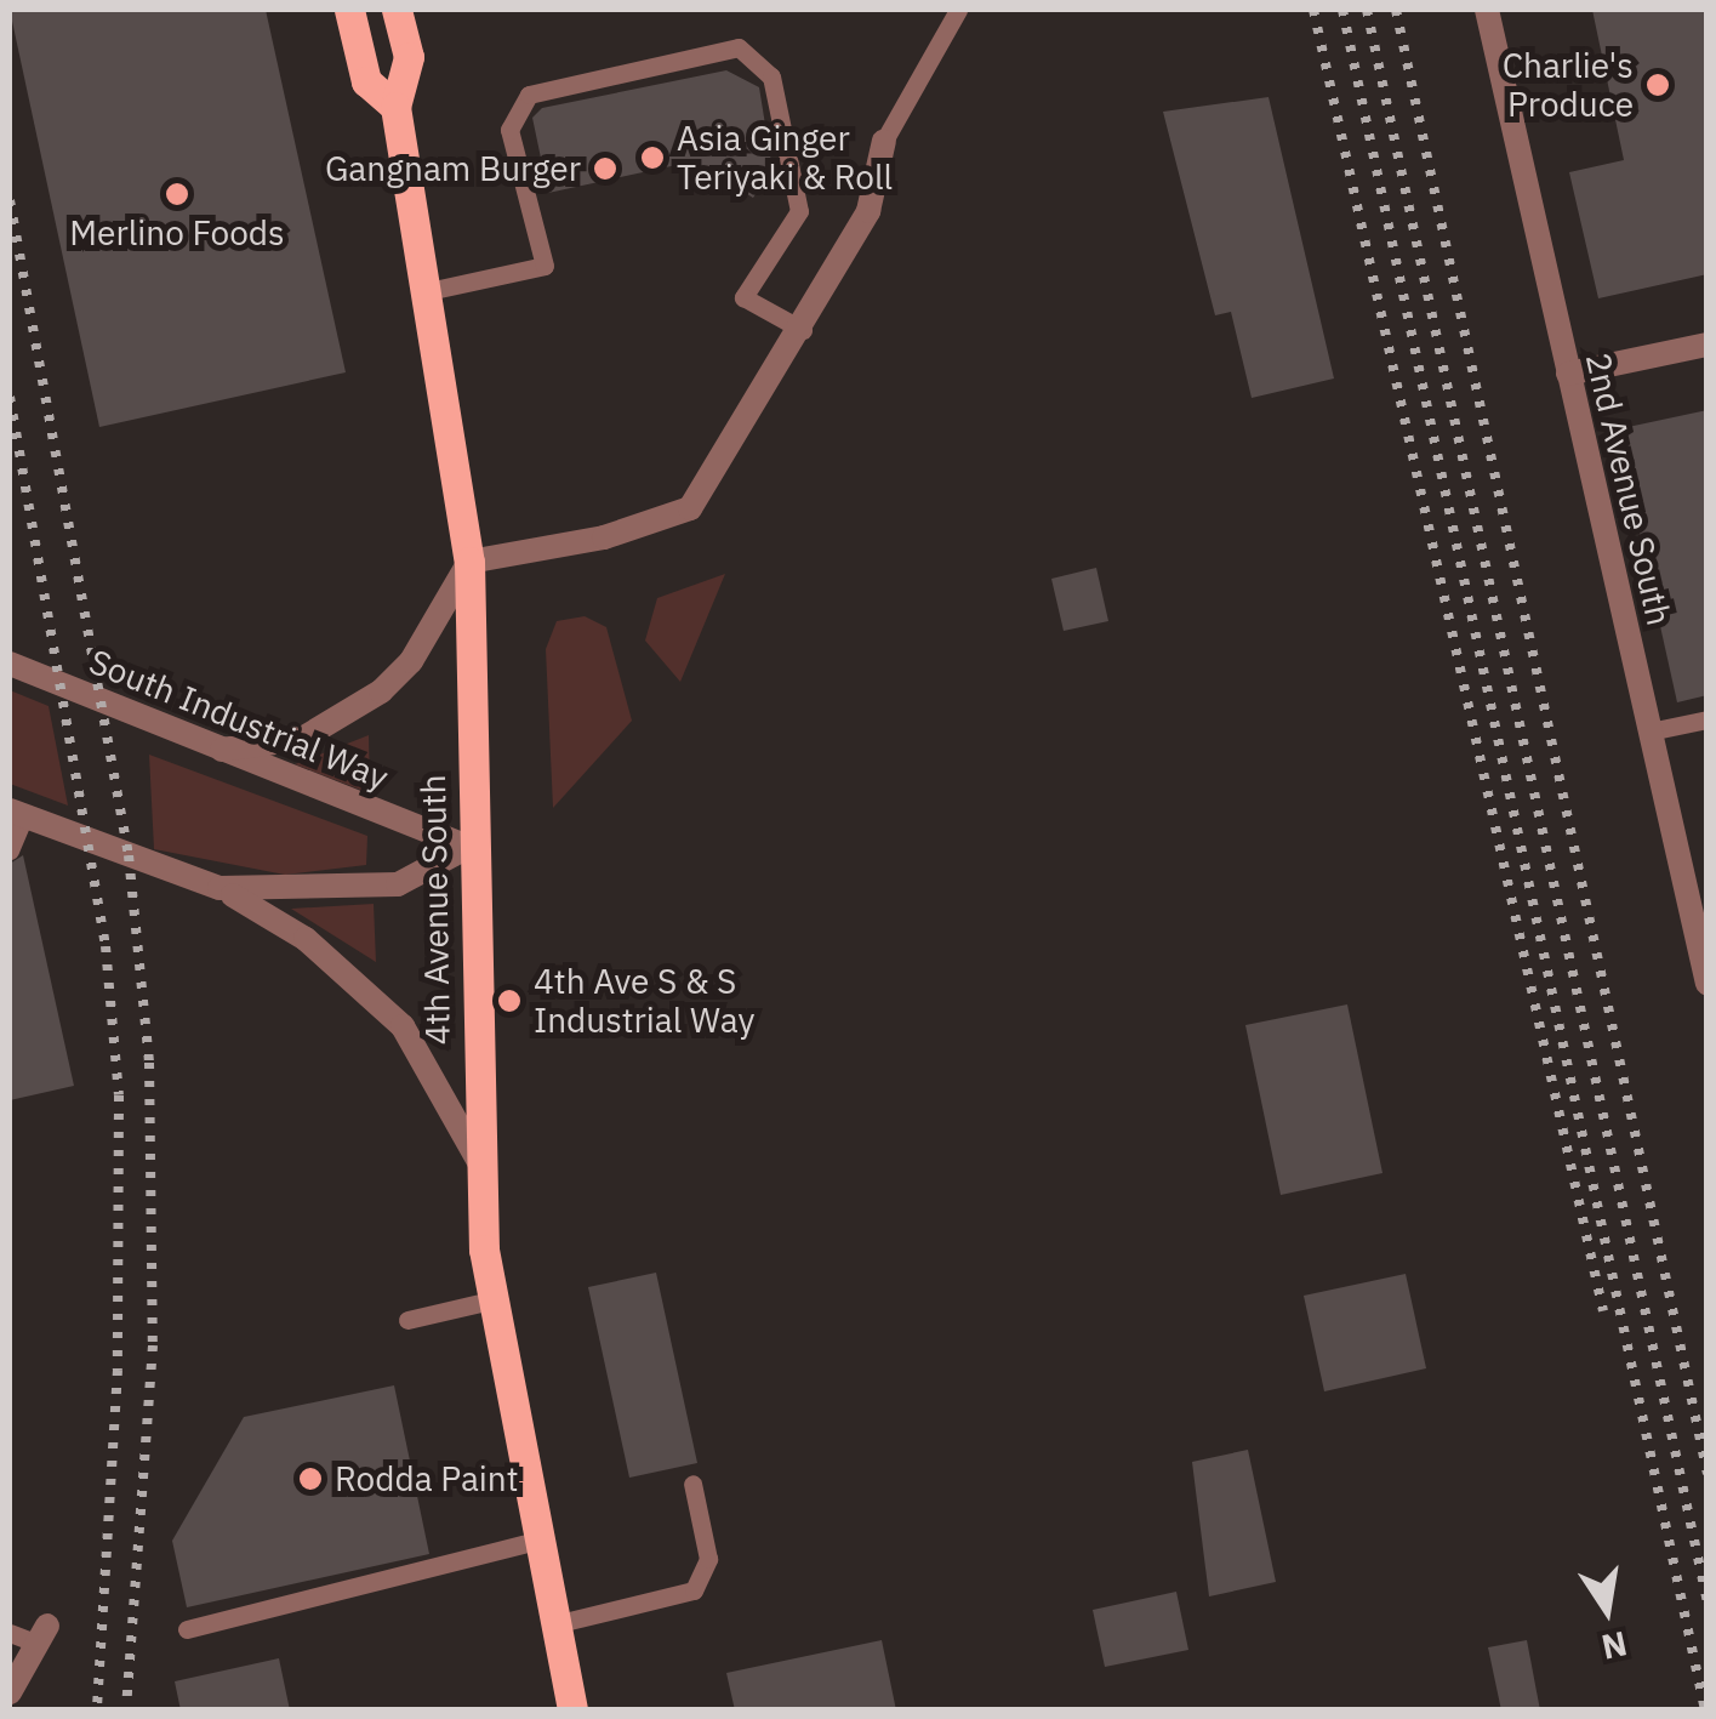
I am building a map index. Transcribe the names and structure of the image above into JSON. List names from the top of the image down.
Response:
{
  "streets": {
    "main road": ["4th Avenue South"],
    "street": ["2nd Avenue South", "South Industrial Way"]
  },
  "crossings": [
    ["South Industrial Way", "4th Avenue South"]
  ],
  "places": [
    "Charlie's Produce",
    "Asia Ginger Teriyaki & Roll",
    "Gangnam Burger",
    "Merlino Foods",
    "4th Ave S & S Industrial Way",
    "Rodda Paint"
  ],
  "north": "bottom"
}
